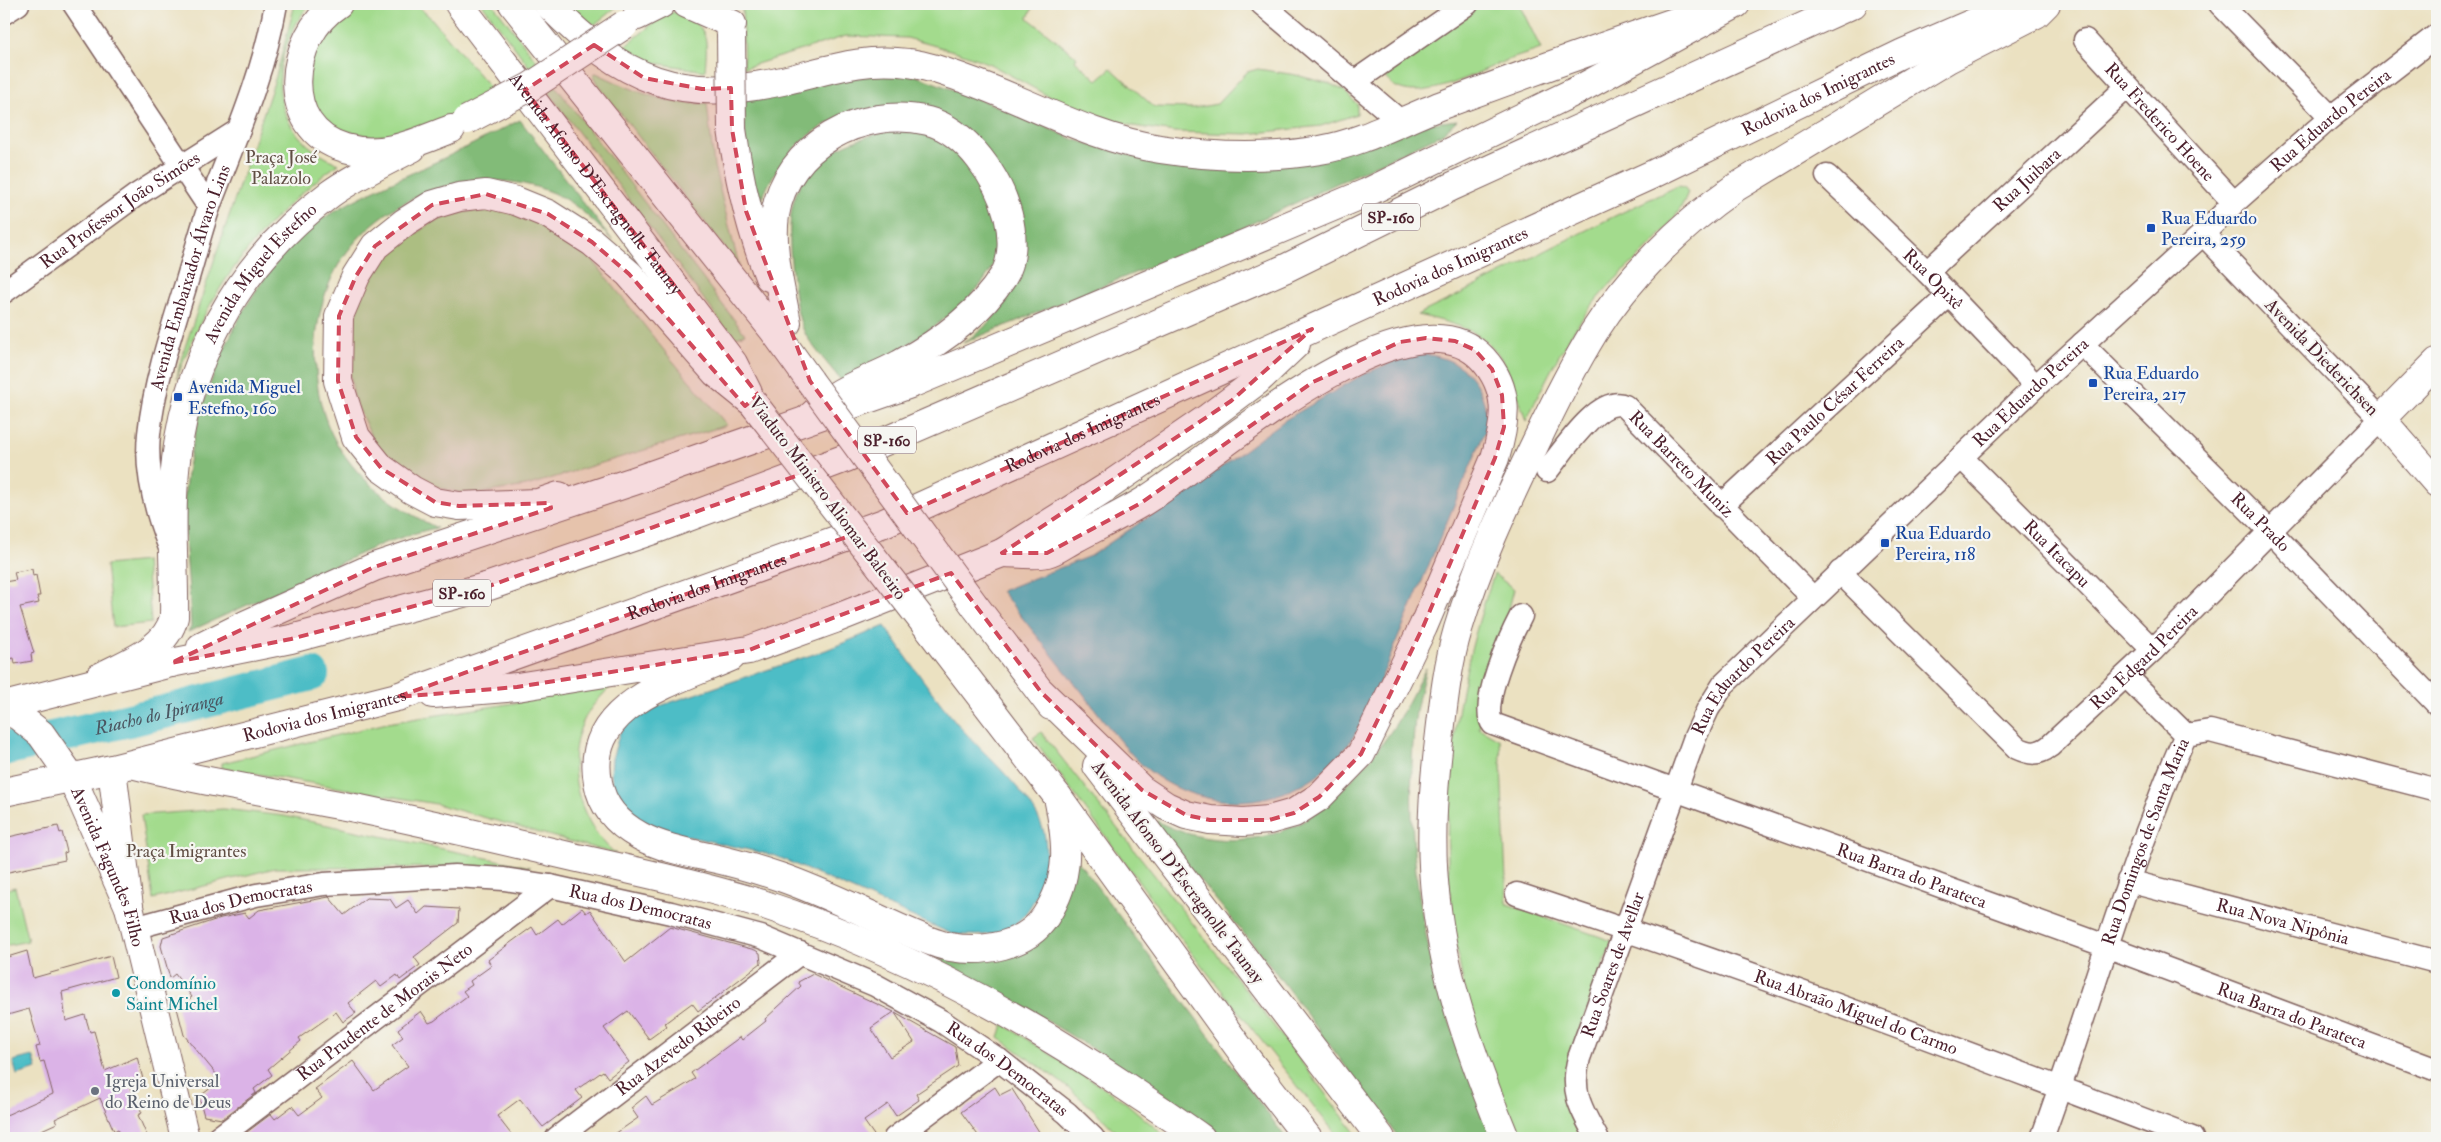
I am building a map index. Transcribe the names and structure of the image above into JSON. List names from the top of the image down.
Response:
{
  "streets": {
    "main road": [
      "Rodovia dos Imigrantes",
      "Avenida Afonso D'Escragnolle Taunay",
      "SP-160",
      "Avenida Miguel Estefno",
      "Avenida Diederichsen",
      "Viaduto Ministro Aliomar Baleeiro",
      "Rua Edgard Pereira",
      "Avenida Fagundes Filho"
    ],
    "street": [
      "Rua Eduardo Pereira",
      "Rua Frederico Hoene",
      "Rua Juibara",
      "Rua Professor João Simões",
      "Avenida Embaixador Álvaro Lins",
      "Rua Opixê",
      "Rua Paulo César Ferreira",
      "Rua Barreto Muniz",
      "Rua Prado",
      "Rua Itacapu",
      "Rua Domingos de Santa Maria",
      "Rua Barra do Parateca",
      "Rua dos Democratas",
      "Rua Nova Nipônia",
      "Rua Soares de Avellar",
      "Rua Prudente de Morais Neto",
      "Rua Abraão Miguel do Carmo",
      "Rua Azevedo Ribeiro"
    ]
  },
  "crossings": [
    ["Rodovia dos Imigrantes", "Avenida Fagundes Filho"],
    ["Rua Eduardo Pereira", "Rua Frederico Hoene"],
    ["Rua Eduardo Pereira", "Rua Opixê"],
    ["Rua Eduardo Pereira", "Avenida Diederichsen"],
    ["Rua Eduardo Pereira", "Rua Barreto Muniz"],
    ["Rua Eduardo Pereira", "Rua Prado"],
    ["Rua Eduardo Pereira", "Rua Itacapu"],
    ["Rua Eduardo Pereira", "Rua Edgard Pereira"],
    ["Rua Eduardo Pereira", "Rua Barra do Parateca"],
    ["Rua Eduardo Pereira", "Rua Soares de Avellar"],
    ["Rua Frederico Hoene", "Rua Juibara"],
    ["Rua Juibara", "Rua Opixê"],
    ["Avenida Afonso D'Escragnolle Taunay", "Viaduto Ministro Aliomar Baleeiro"],
    ["Rua Professor João Simões", "Avenida Embaixador Álvaro Lins"],
    ["SP-160", "Avenida Miguel Estefno"],
    ["Avenida Miguel Estefno", "Avenida Embaixador Álvaro Lins"],
    ["Rua Opixê", "Rua Paulo César Ferreira"],
    ["Avenida Diederichsen", "Rua Edgard Pereira"],
    ["Rua Paulo César Ferreira", "Rua Barreto Muniz"],
    ["Rua Prado", "Rua Edgard Pereira"],
    ["Rua Itacapu", "Rua Edgard Pereira"],
    ["Rua Domingos de Santa Maria", "Rua Barra do Parateca"],
    ["Rua Domingos de Santa Maria", "Rua Nova Nipônia"],
    ["Rua Domingos de Santa Maria", "Rua Abraão Miguel do Carmo"],
    ["Avenida Fagundes Filho", "Rua dos Democratas"],
    ["Rua Barra do Parateca", "Rua Soares de Avellar"],
    ["Rua dos Democratas", "Rua Prudente de Morais Neto"],
    ["Rua dos Democratas", "Rua Azevedo Ribeiro"],
    ["Rua Soares de Avellar", "Rua Abraão Miguel do Carmo"]
  ],
  "water": ["Riacho do Ipiranga"],
  "parks": ["Praça José Palazolo", "Praça Imigrantes"],
  "places": {
    "transit": [
      "Rua Eduardo Pereira, 259",
      "Rua Eduardo Pereira, 217",
      "Avenida Miguel Estefno, 160",
      "Rua Eduardo Pereira, 118"
    ],
    "other": ["Condomínio Saint Michel", "Igreja Universal do Reino de Deus"]
  }
}
